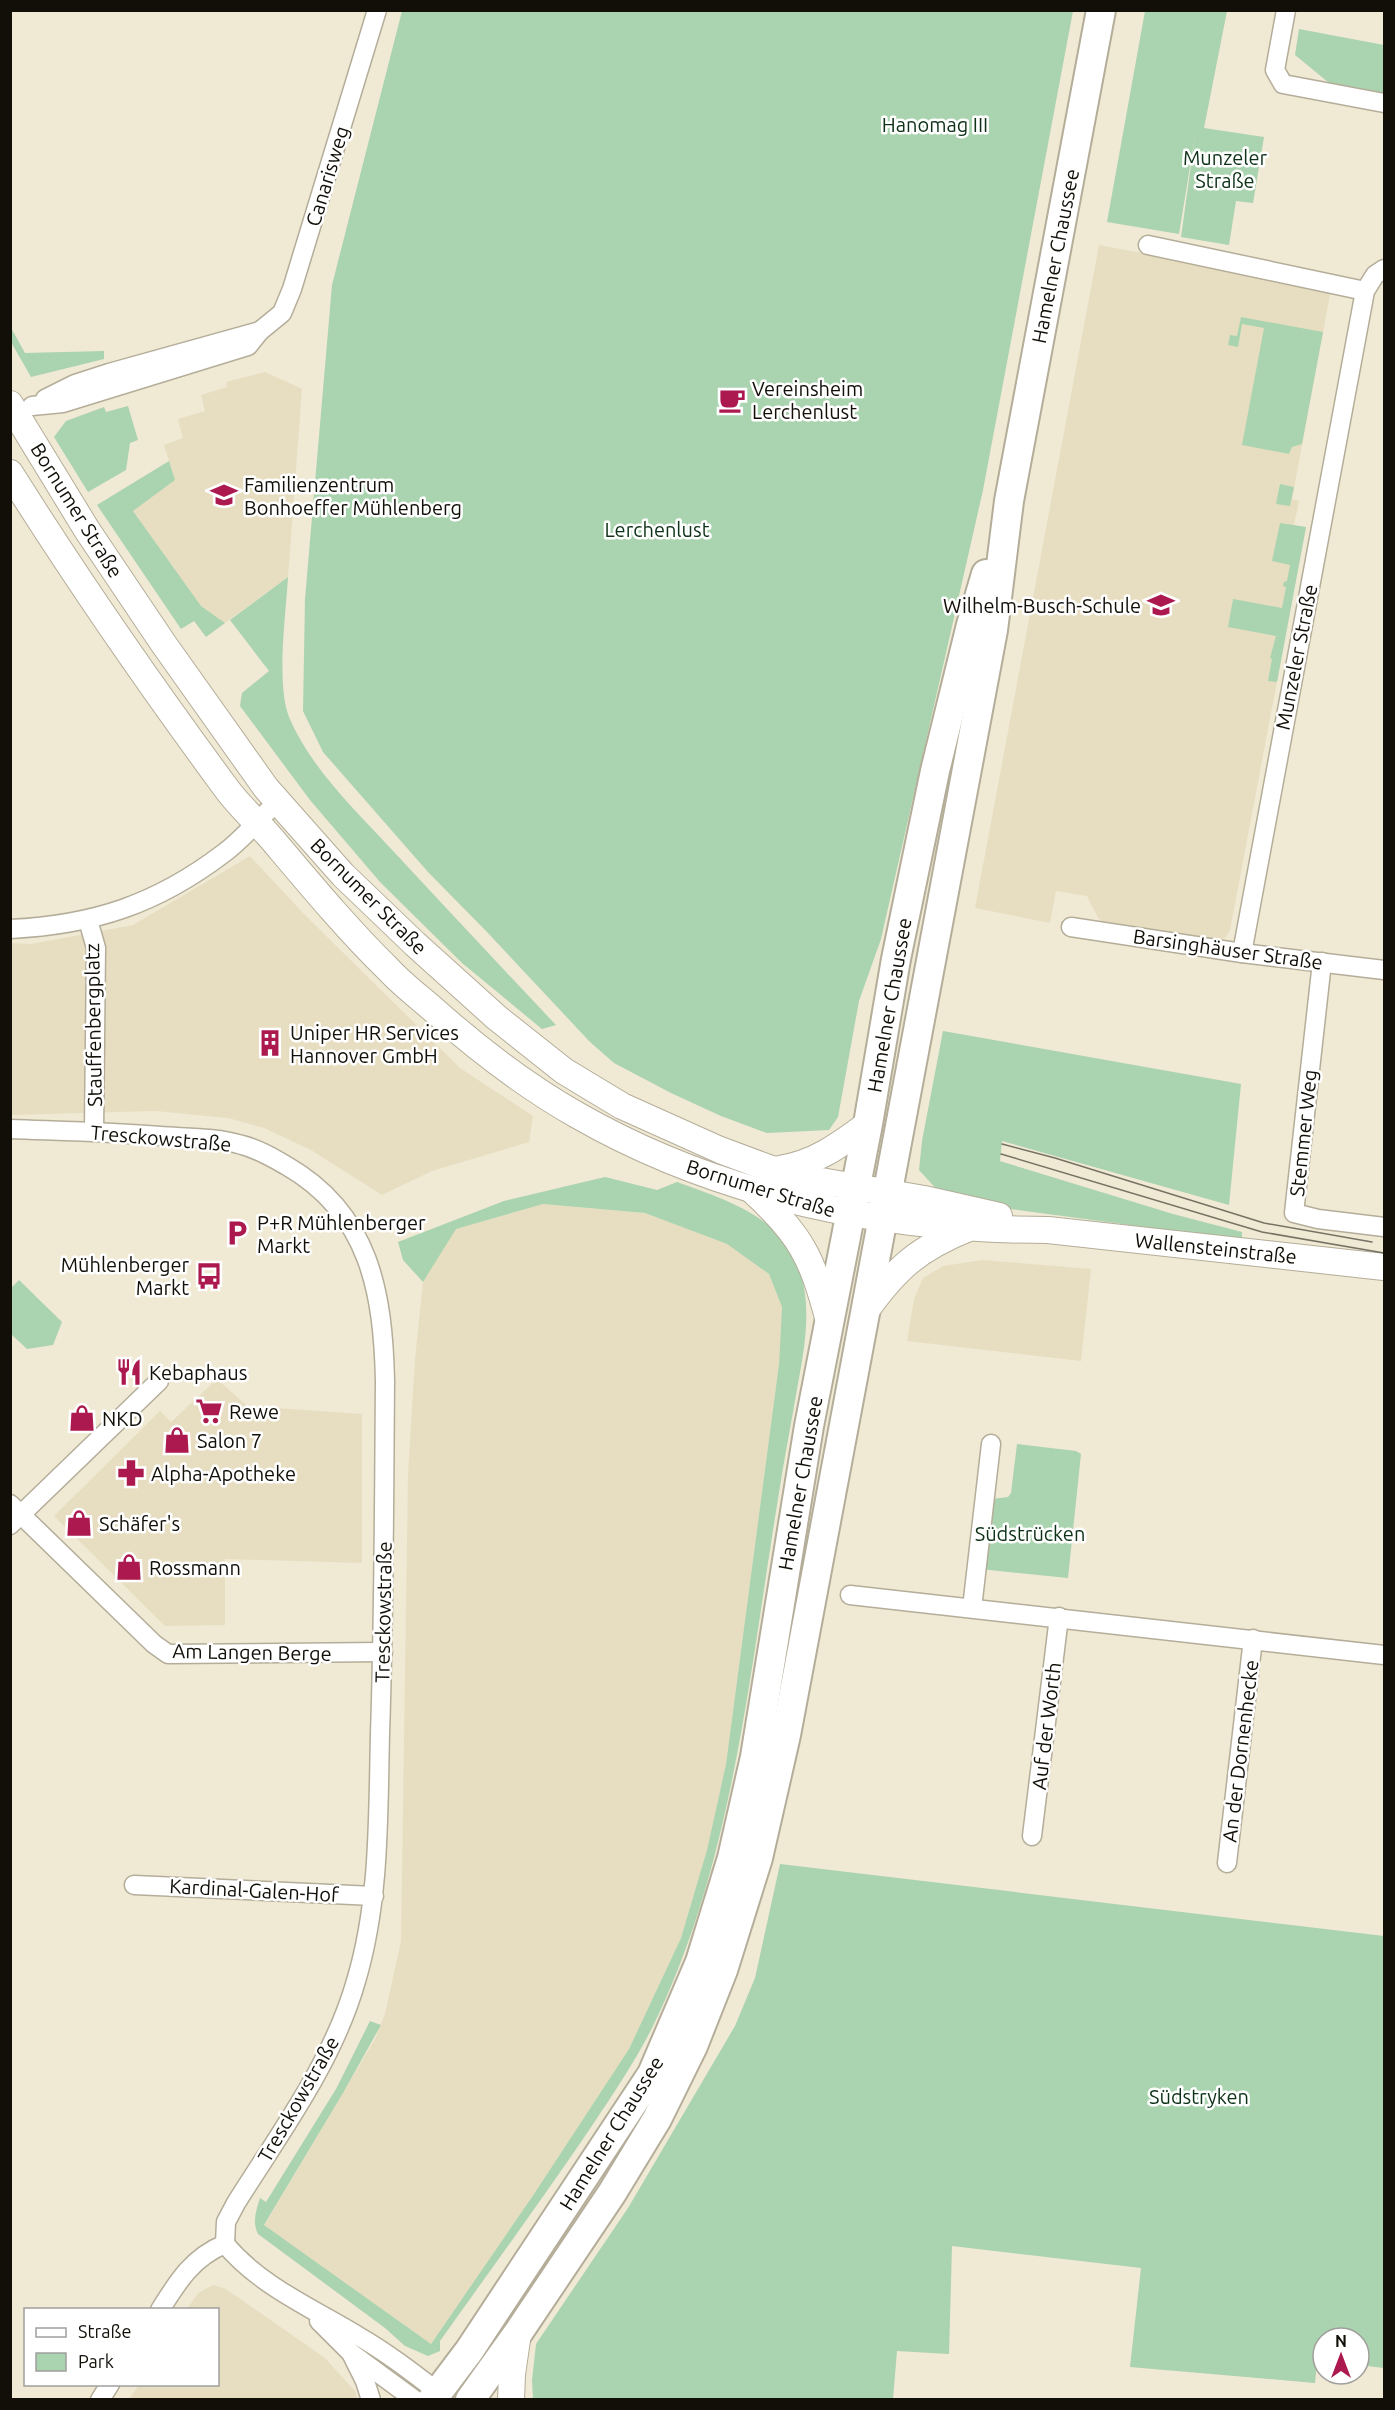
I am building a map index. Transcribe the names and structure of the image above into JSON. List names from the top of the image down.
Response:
{
  "streets": {
    "main road": ["Hamelner Chaussee", "Bornumer Straße", "Wallensteinstraße"],
    "street": [
      "Canarisweg",
      "Munzeler Straße",
      "Barsinghäuser Straße",
      "Stauffenbergplatz",
      "Stemmer Weg",
      "Tresckowstraße",
      "Am Langen Berge",
      "Auf der Worth",
      "An der Dornenhecke",
      "Kardinal-Galen-Hof"
    ]
  },
  "crossings": [
    ["Canarisweg", "Bornumer Straße"],
    ["Hamelner Chaussee", "Bornumer Straße"],
    ["Hamelner Chaussee", "Wallensteinstraße"],
    ["Bornumer Straße", "Wallensteinstraße"],
    ["Munzeler Straße", "Barsinghäuser Straße"],
    ["Barsinghäuser Straße", "Stemmer Weg"],
    ["Stauffenbergplatz", "Tresckowstraße"],
    ["Tresckowstraße", "Am Langen Berge"],
    ["Tresckowstraße", "Kardinal-Galen-Hof"]
  ],
  "parks": [
    "Hanomag III",
    "Munzeler Straße",
    "Lerchenlust",
    "Südstrücken",
    "Südstryken"
  ],
  "places": {
    "cafe": ["Vereinsheim Lerchenlust"],
    "school or university": ["Familienzentrum Bonhoeffer Mühlenberg", "Wilhelm-Busch-Schule"],
    "building": ["Uniper HR Services Hannover GmbH"],
    "parking": ["P+R Mühlenberger Markt"],
    "bus stop": ["Mühlenberger Markt"],
    "restaurant": ["Kebaphaus"],
    "supermarket": ["Rewe"],
    "shop": [
      "NKD",
      "Salon 7",
      "Schäfer's",
      "Rossmann"
    ],
    "pharmacy": ["Alpha-Apotheke"]
  },
  "legend": ["Straße", "Park"],
  "north": "top"
}
